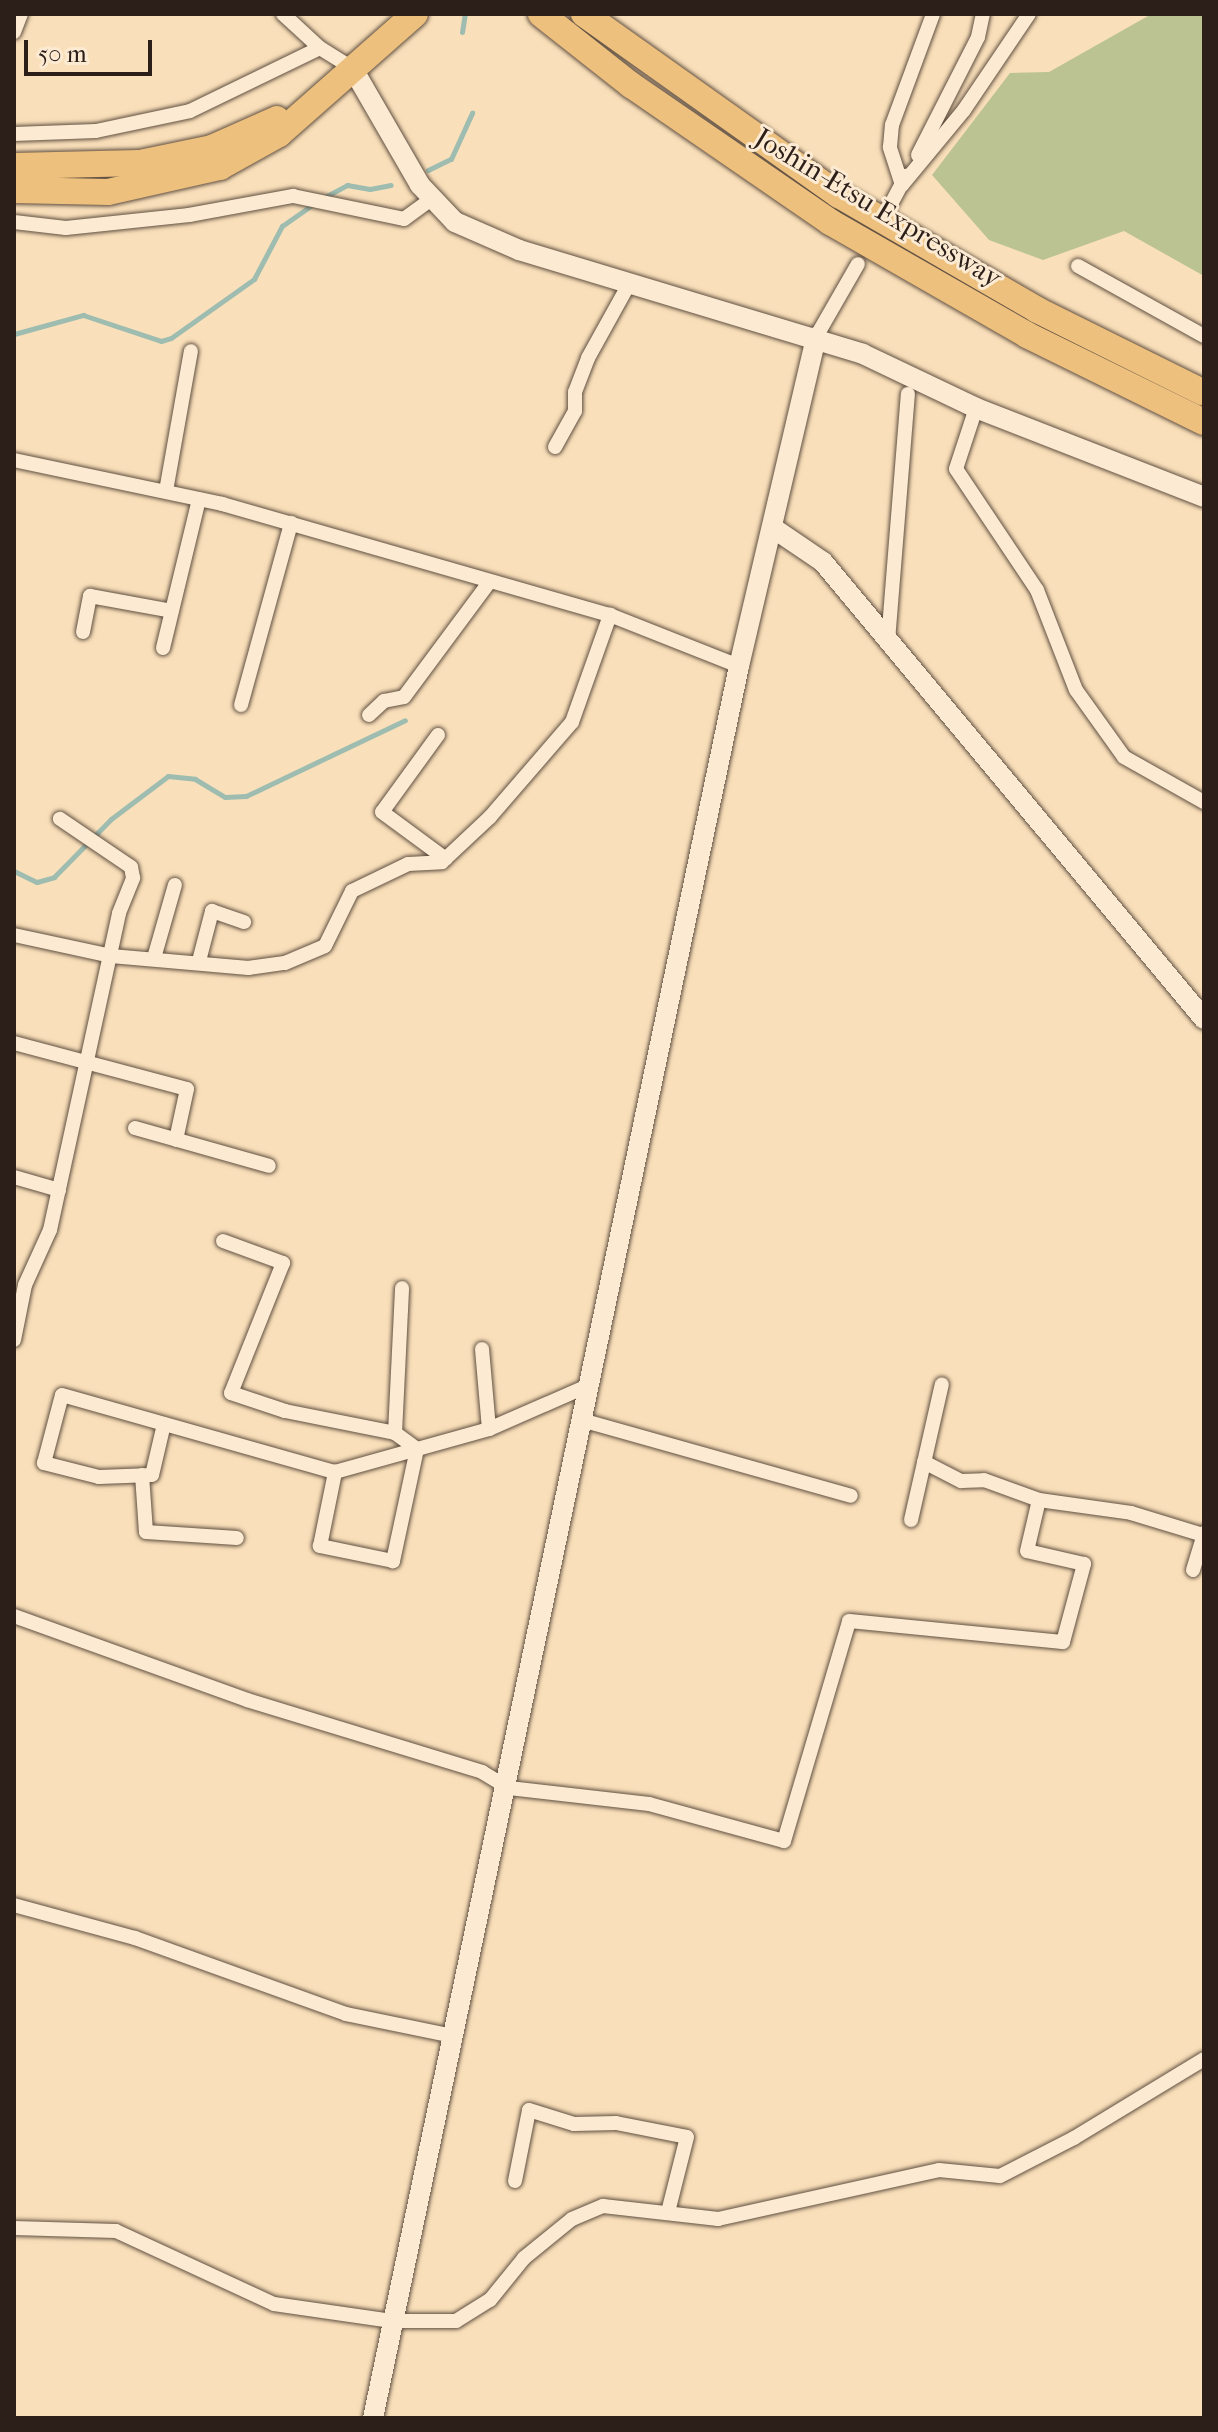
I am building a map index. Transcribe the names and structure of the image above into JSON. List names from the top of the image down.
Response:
{
  "streets": {
    "highway": ["Joshin-Etsu Expressway"]
  },
  "scale_bar": "50 m"
}
